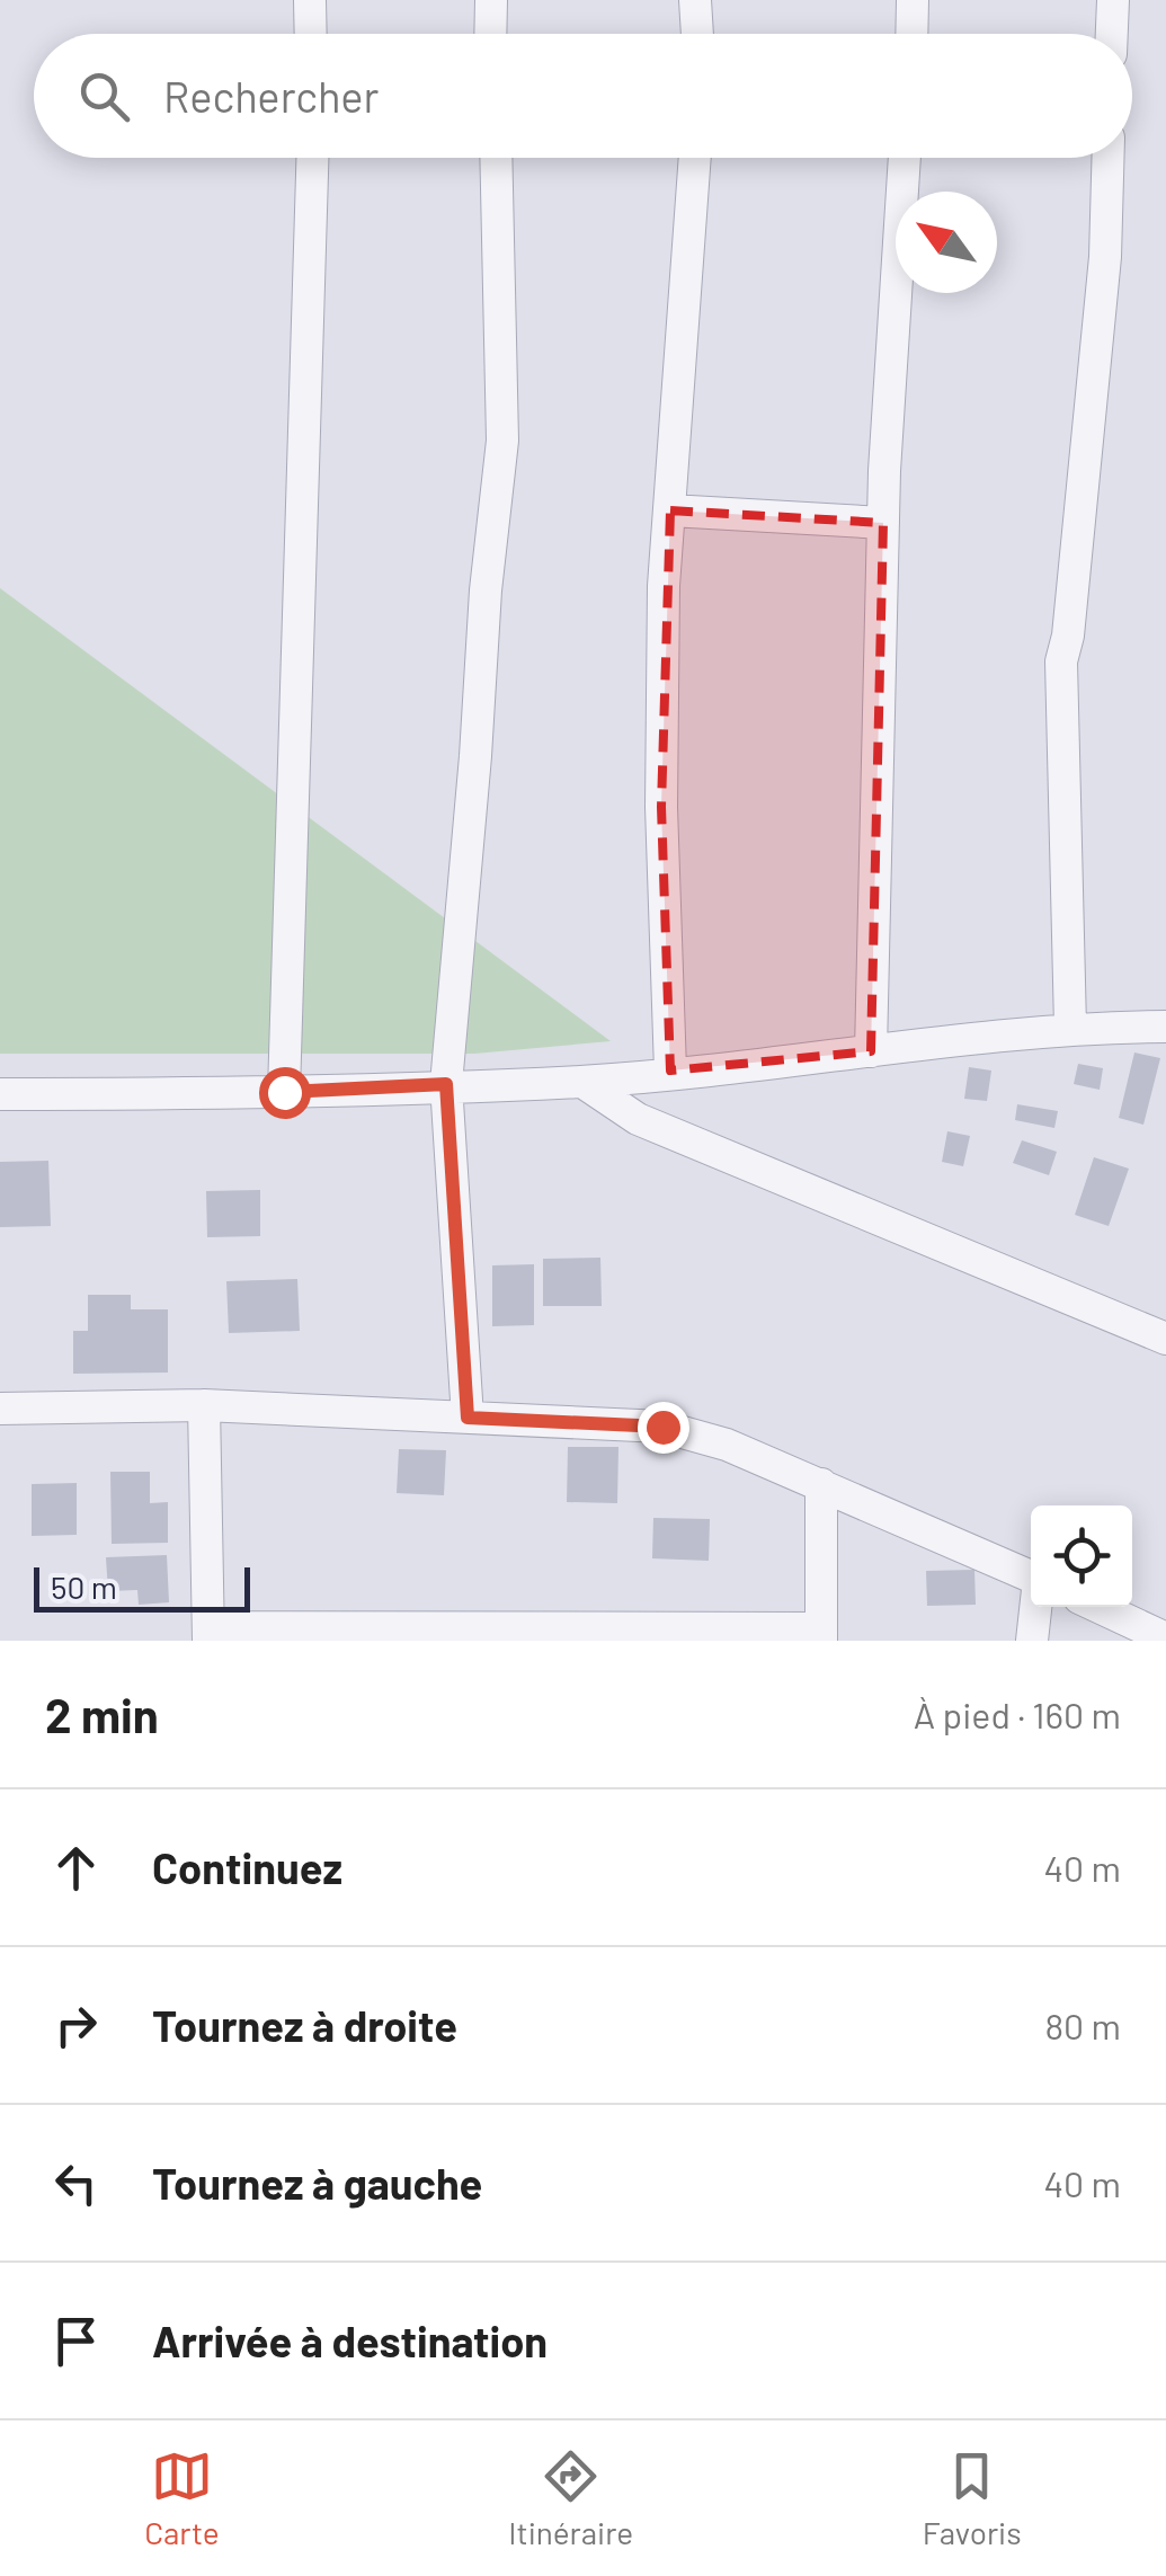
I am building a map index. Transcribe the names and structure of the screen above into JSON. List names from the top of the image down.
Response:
{
  "scale_bar": "50 m",
  "north": "top left",
  "page": {
    "search": "Rechercher",
    "scale": "50 m",
    "heading": ["2 min", "À pied · 160 m"],
    "list": [
      ["Continuez", "40 m"],
      ["Tournez à droite", "80 m"],
      ["Tournez à gauche", "40 m"],
      "Arrivée à destination"
    ],
    "nav": ["Carte", "Itinéraire", "Favoris"]
  }
}
